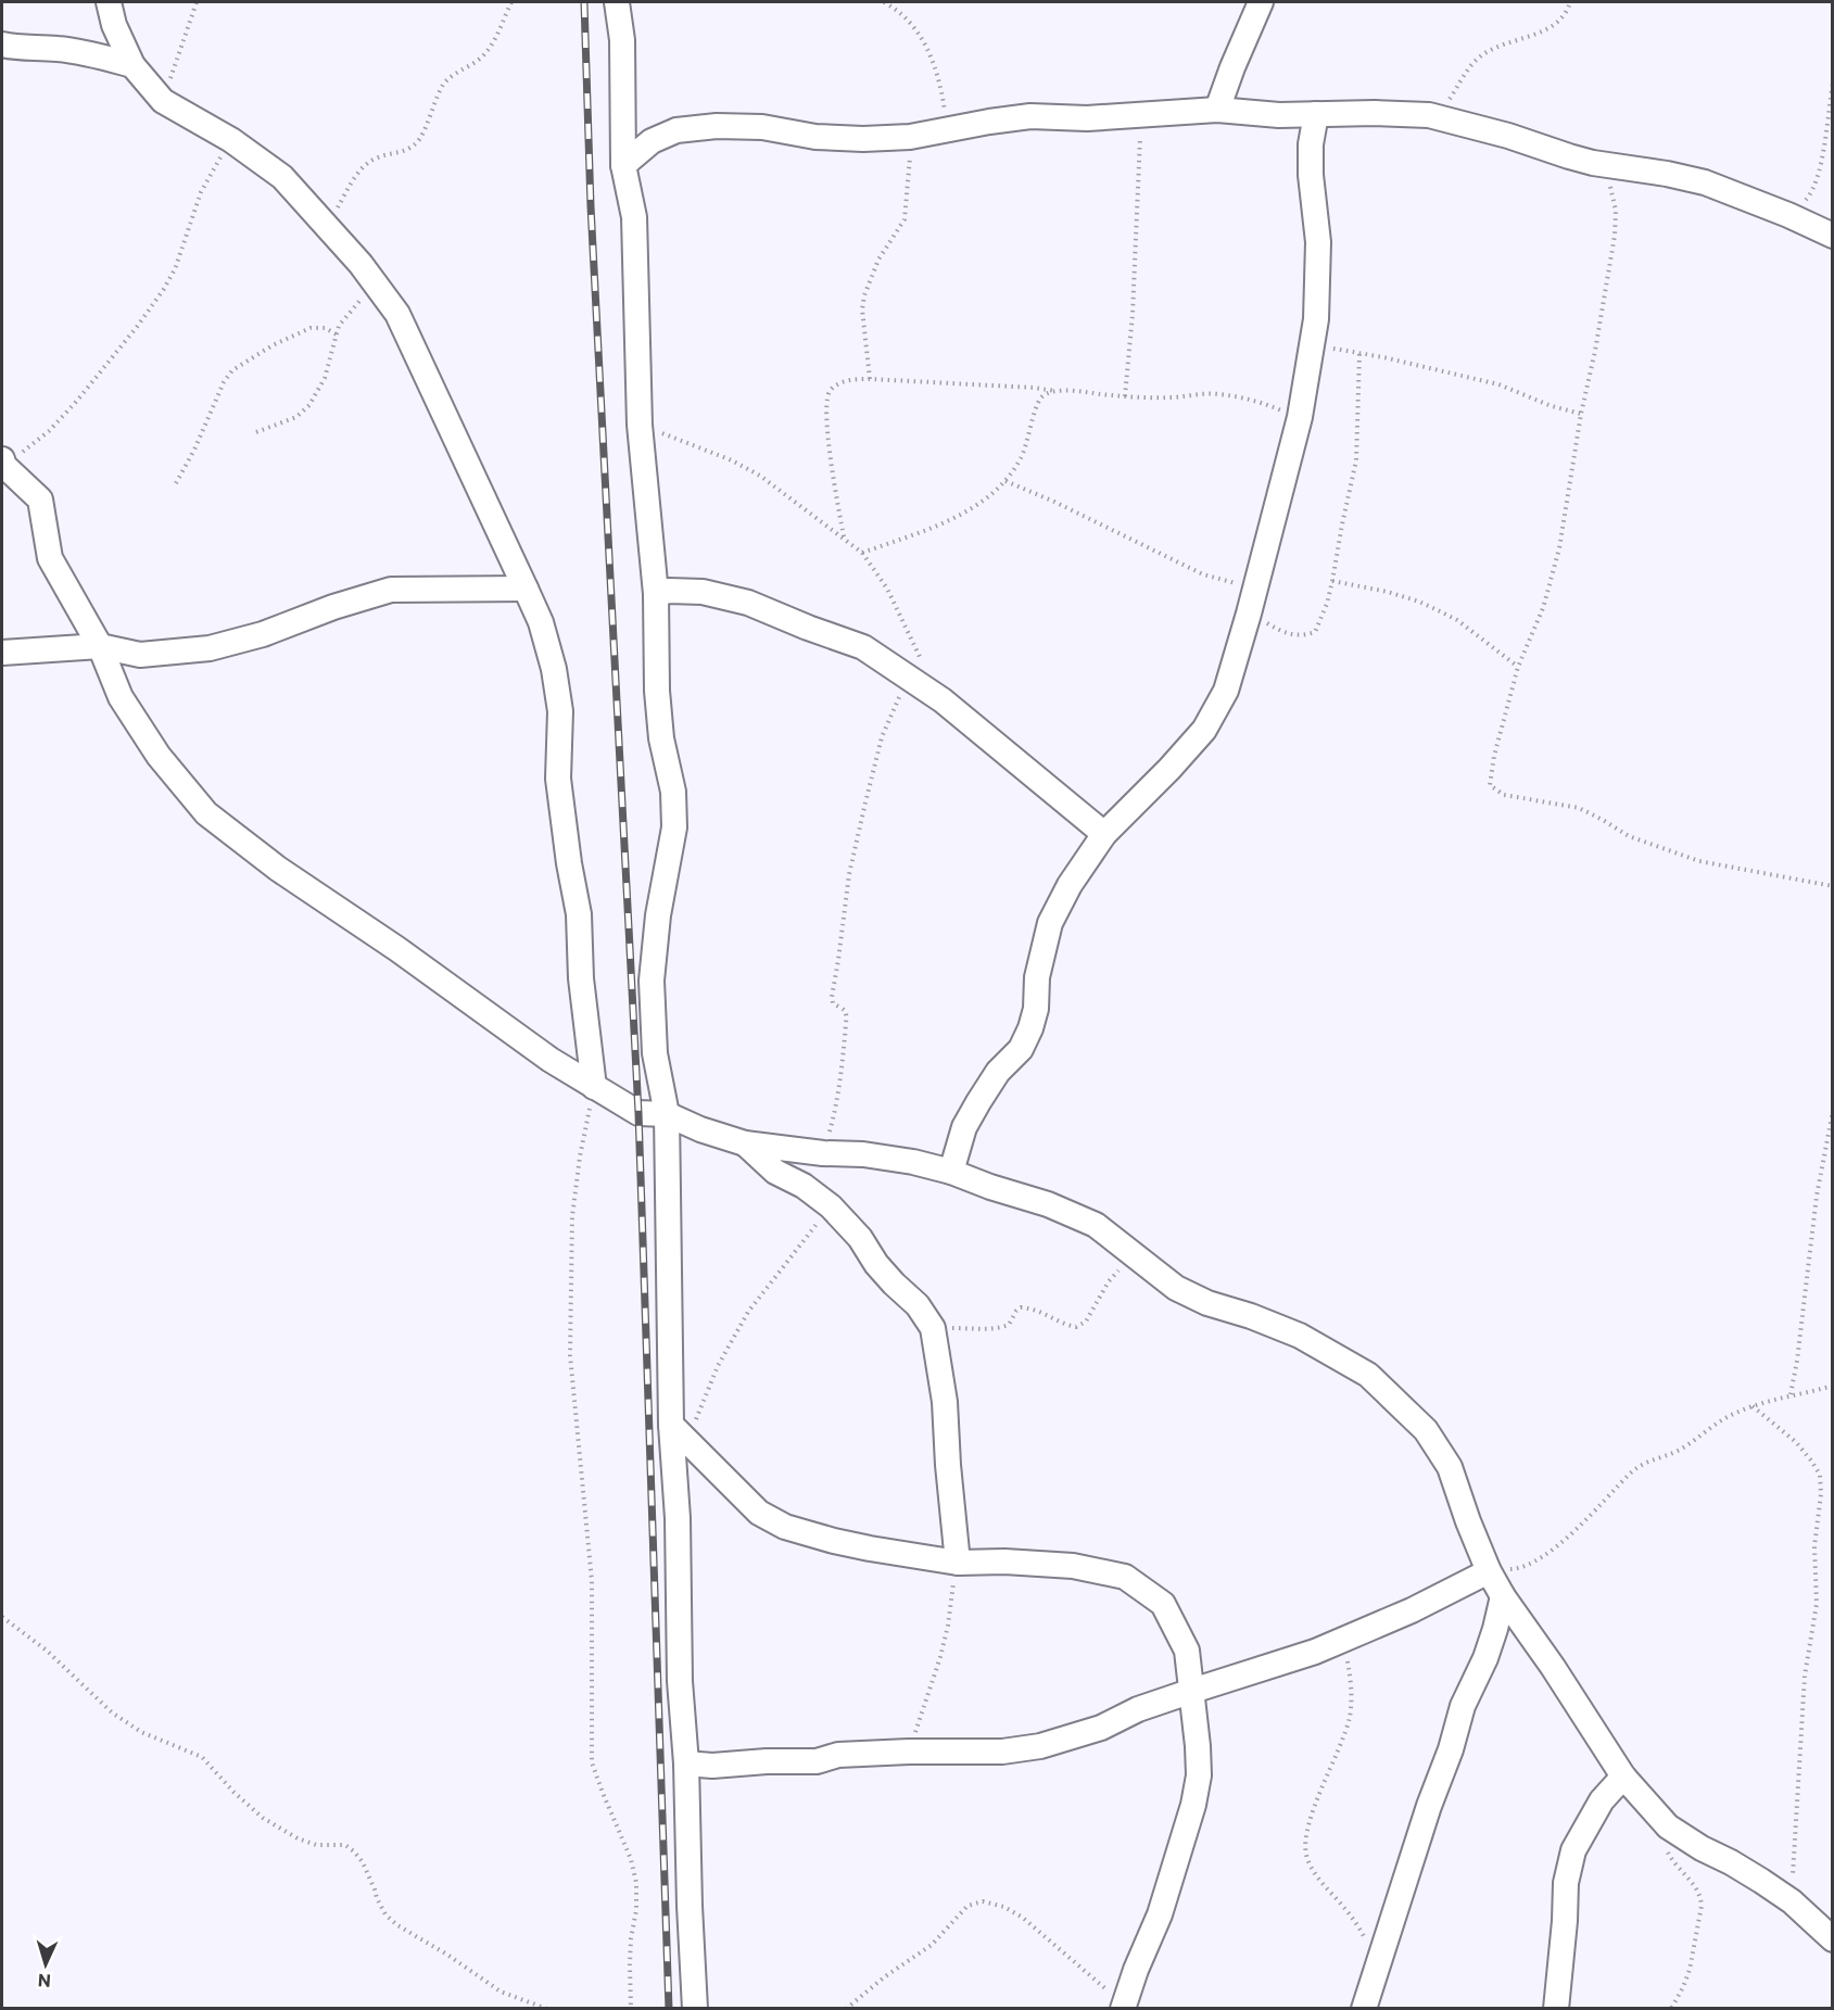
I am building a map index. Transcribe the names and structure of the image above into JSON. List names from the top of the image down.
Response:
{
  "north": "bottom"
}
